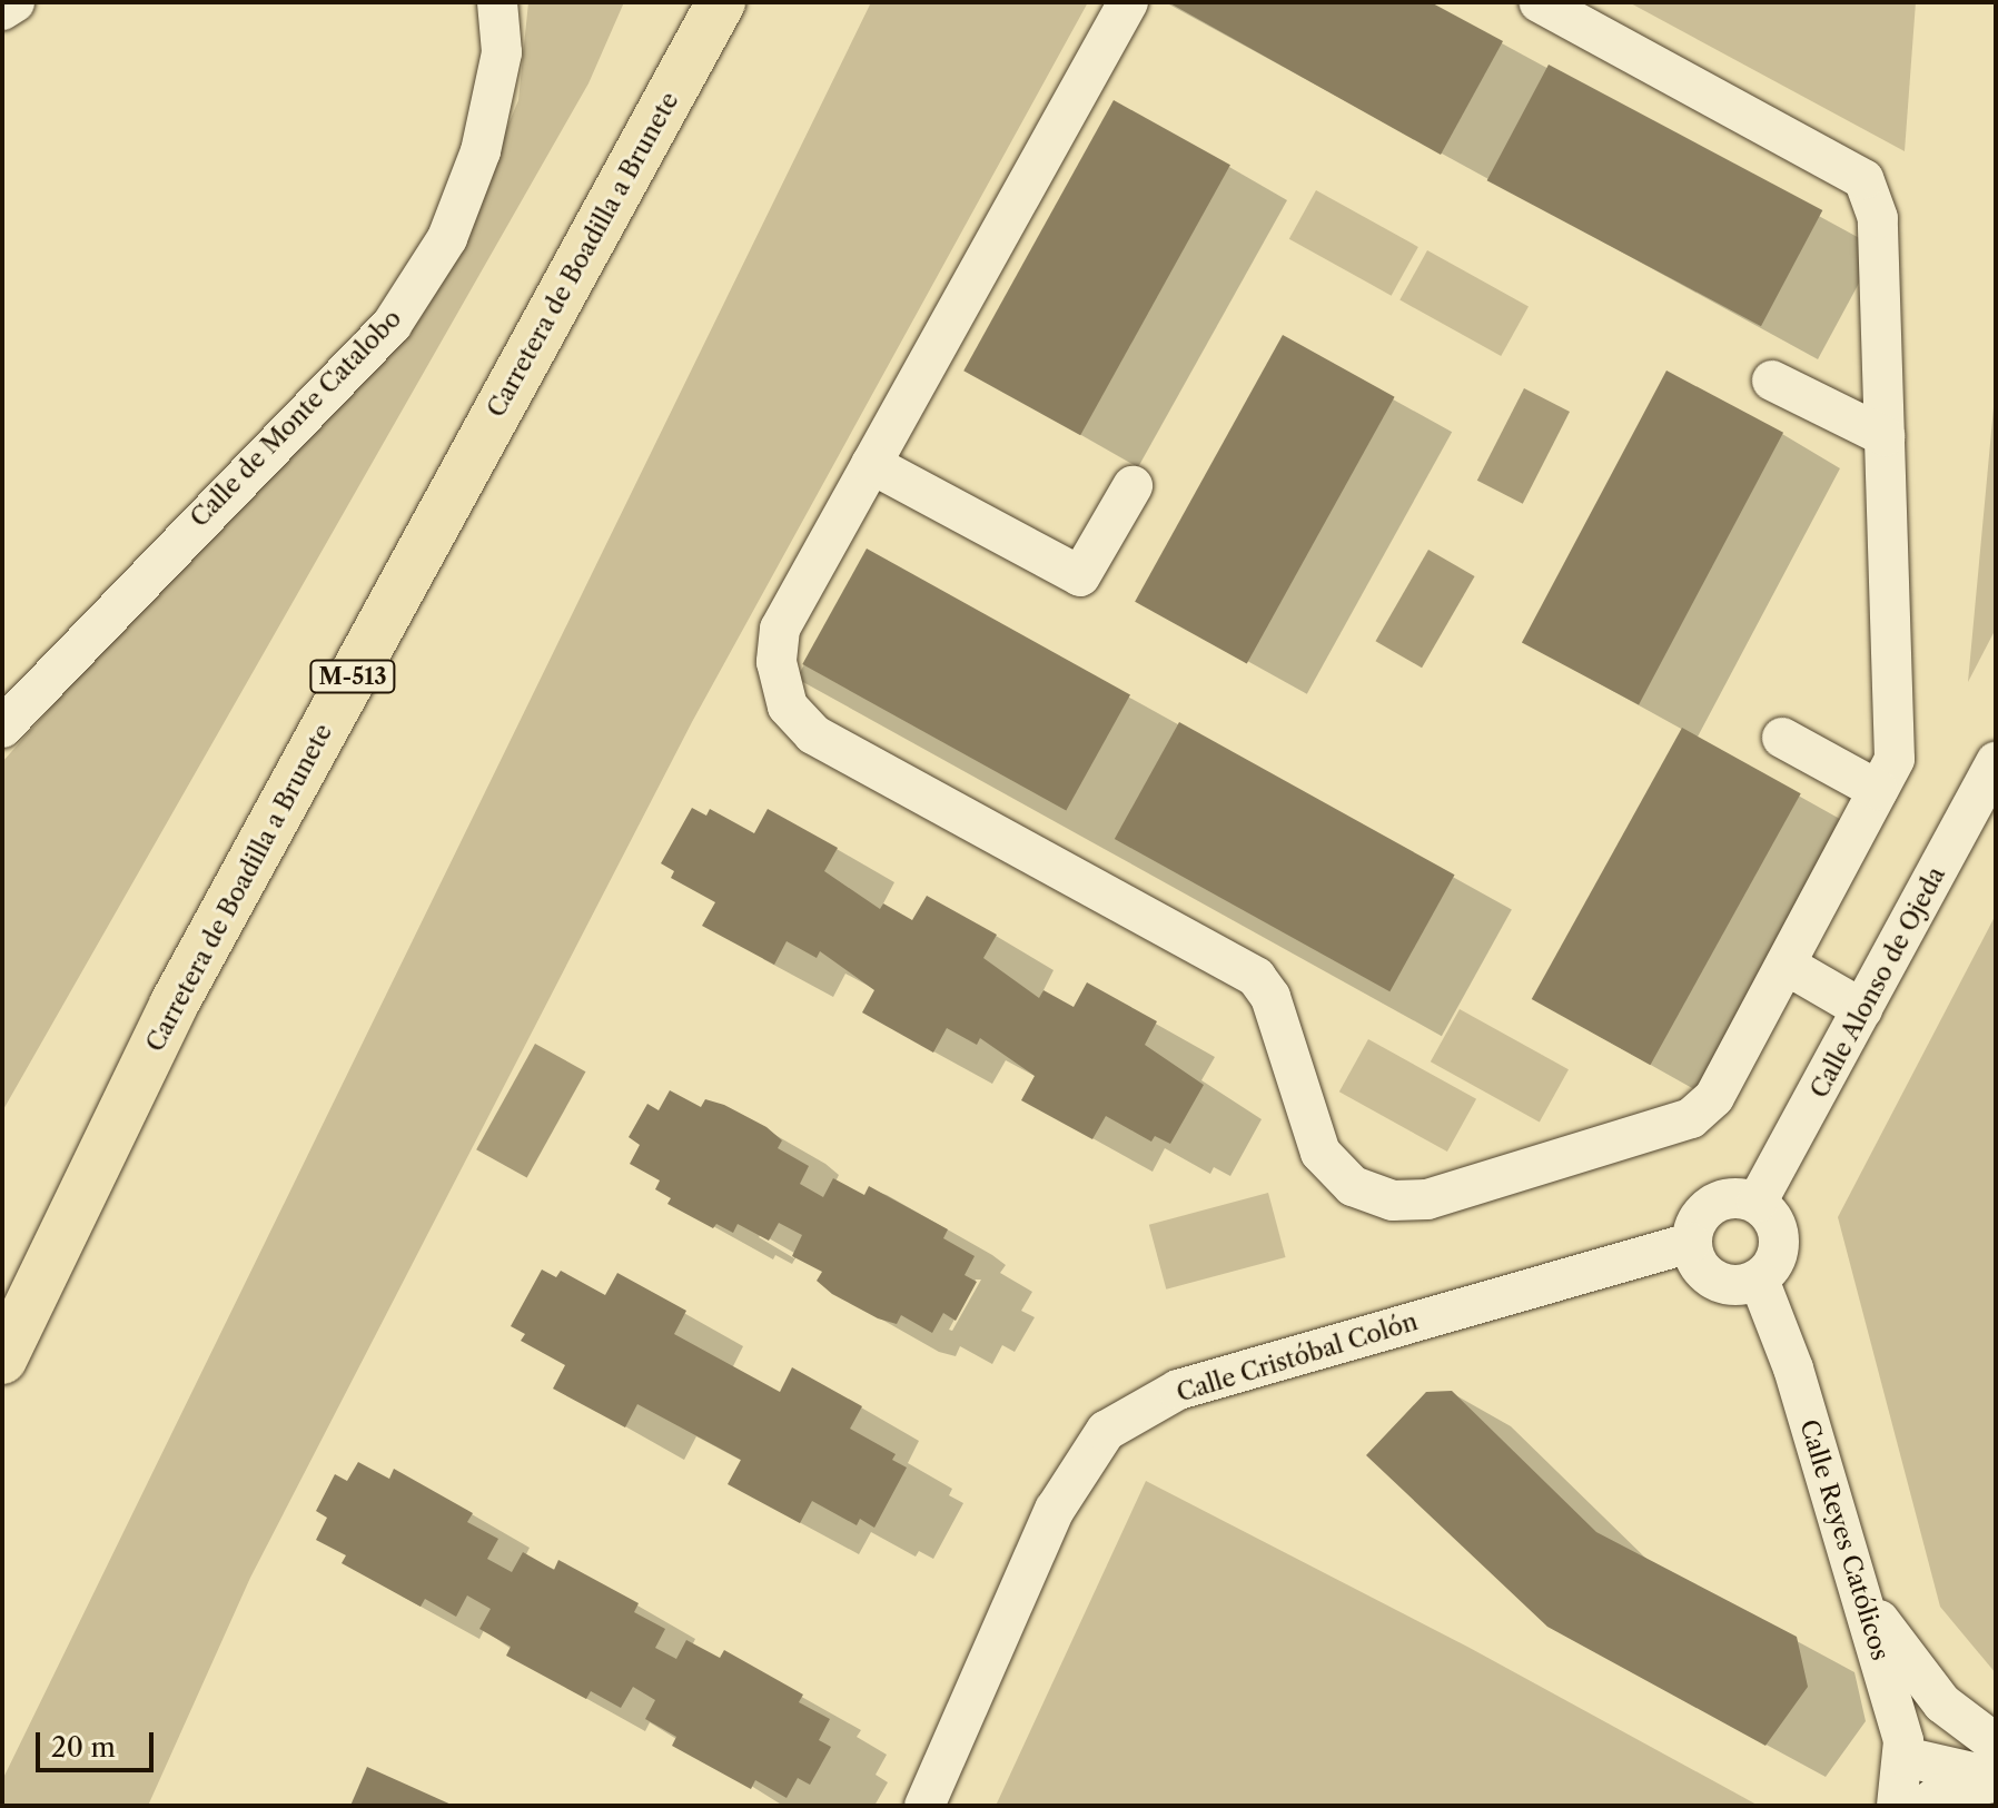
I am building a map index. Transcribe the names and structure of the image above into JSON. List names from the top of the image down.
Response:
{
  "streets": {
    "main road": ["Carretera de Boadilla a Brunete", "M-513"],
    "street": [
      "Calle de Monte Catalobo",
      "Calle Alonso de Ojeda",
      "Calle Cristóbal Colón",
      "Calle Reyes Católicos"
    ]
  },
  "crossings": [
    ["Calle Alonso de Ojeda", "Calle Cristóbal Colón"],
    ["Calle Alonso de Ojeda", "Calle Reyes Católicos"],
    ["Calle Cristóbal Colón", "Calle Reyes Católicos"]
  ],
  "scale_bar": "20 m"
}
